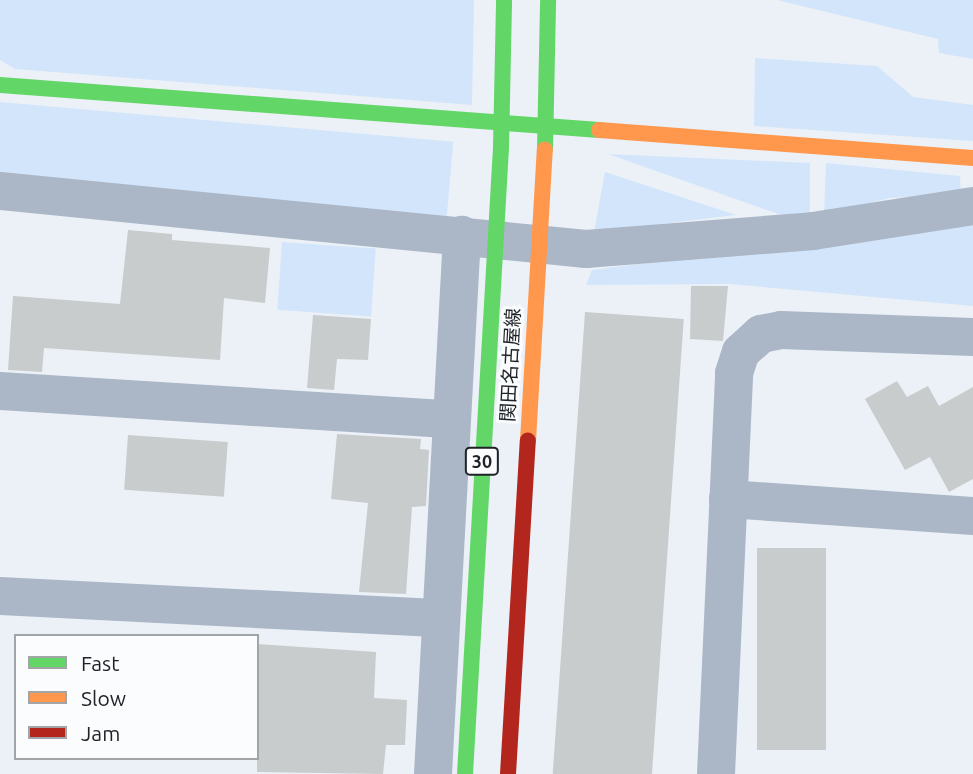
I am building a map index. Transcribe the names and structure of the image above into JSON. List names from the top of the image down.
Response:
{
  "streets": {
    "main road": ["関田名古屋線", "30"]
  },
  "legend": ["Fast", "Slow", "Jam"]
}
